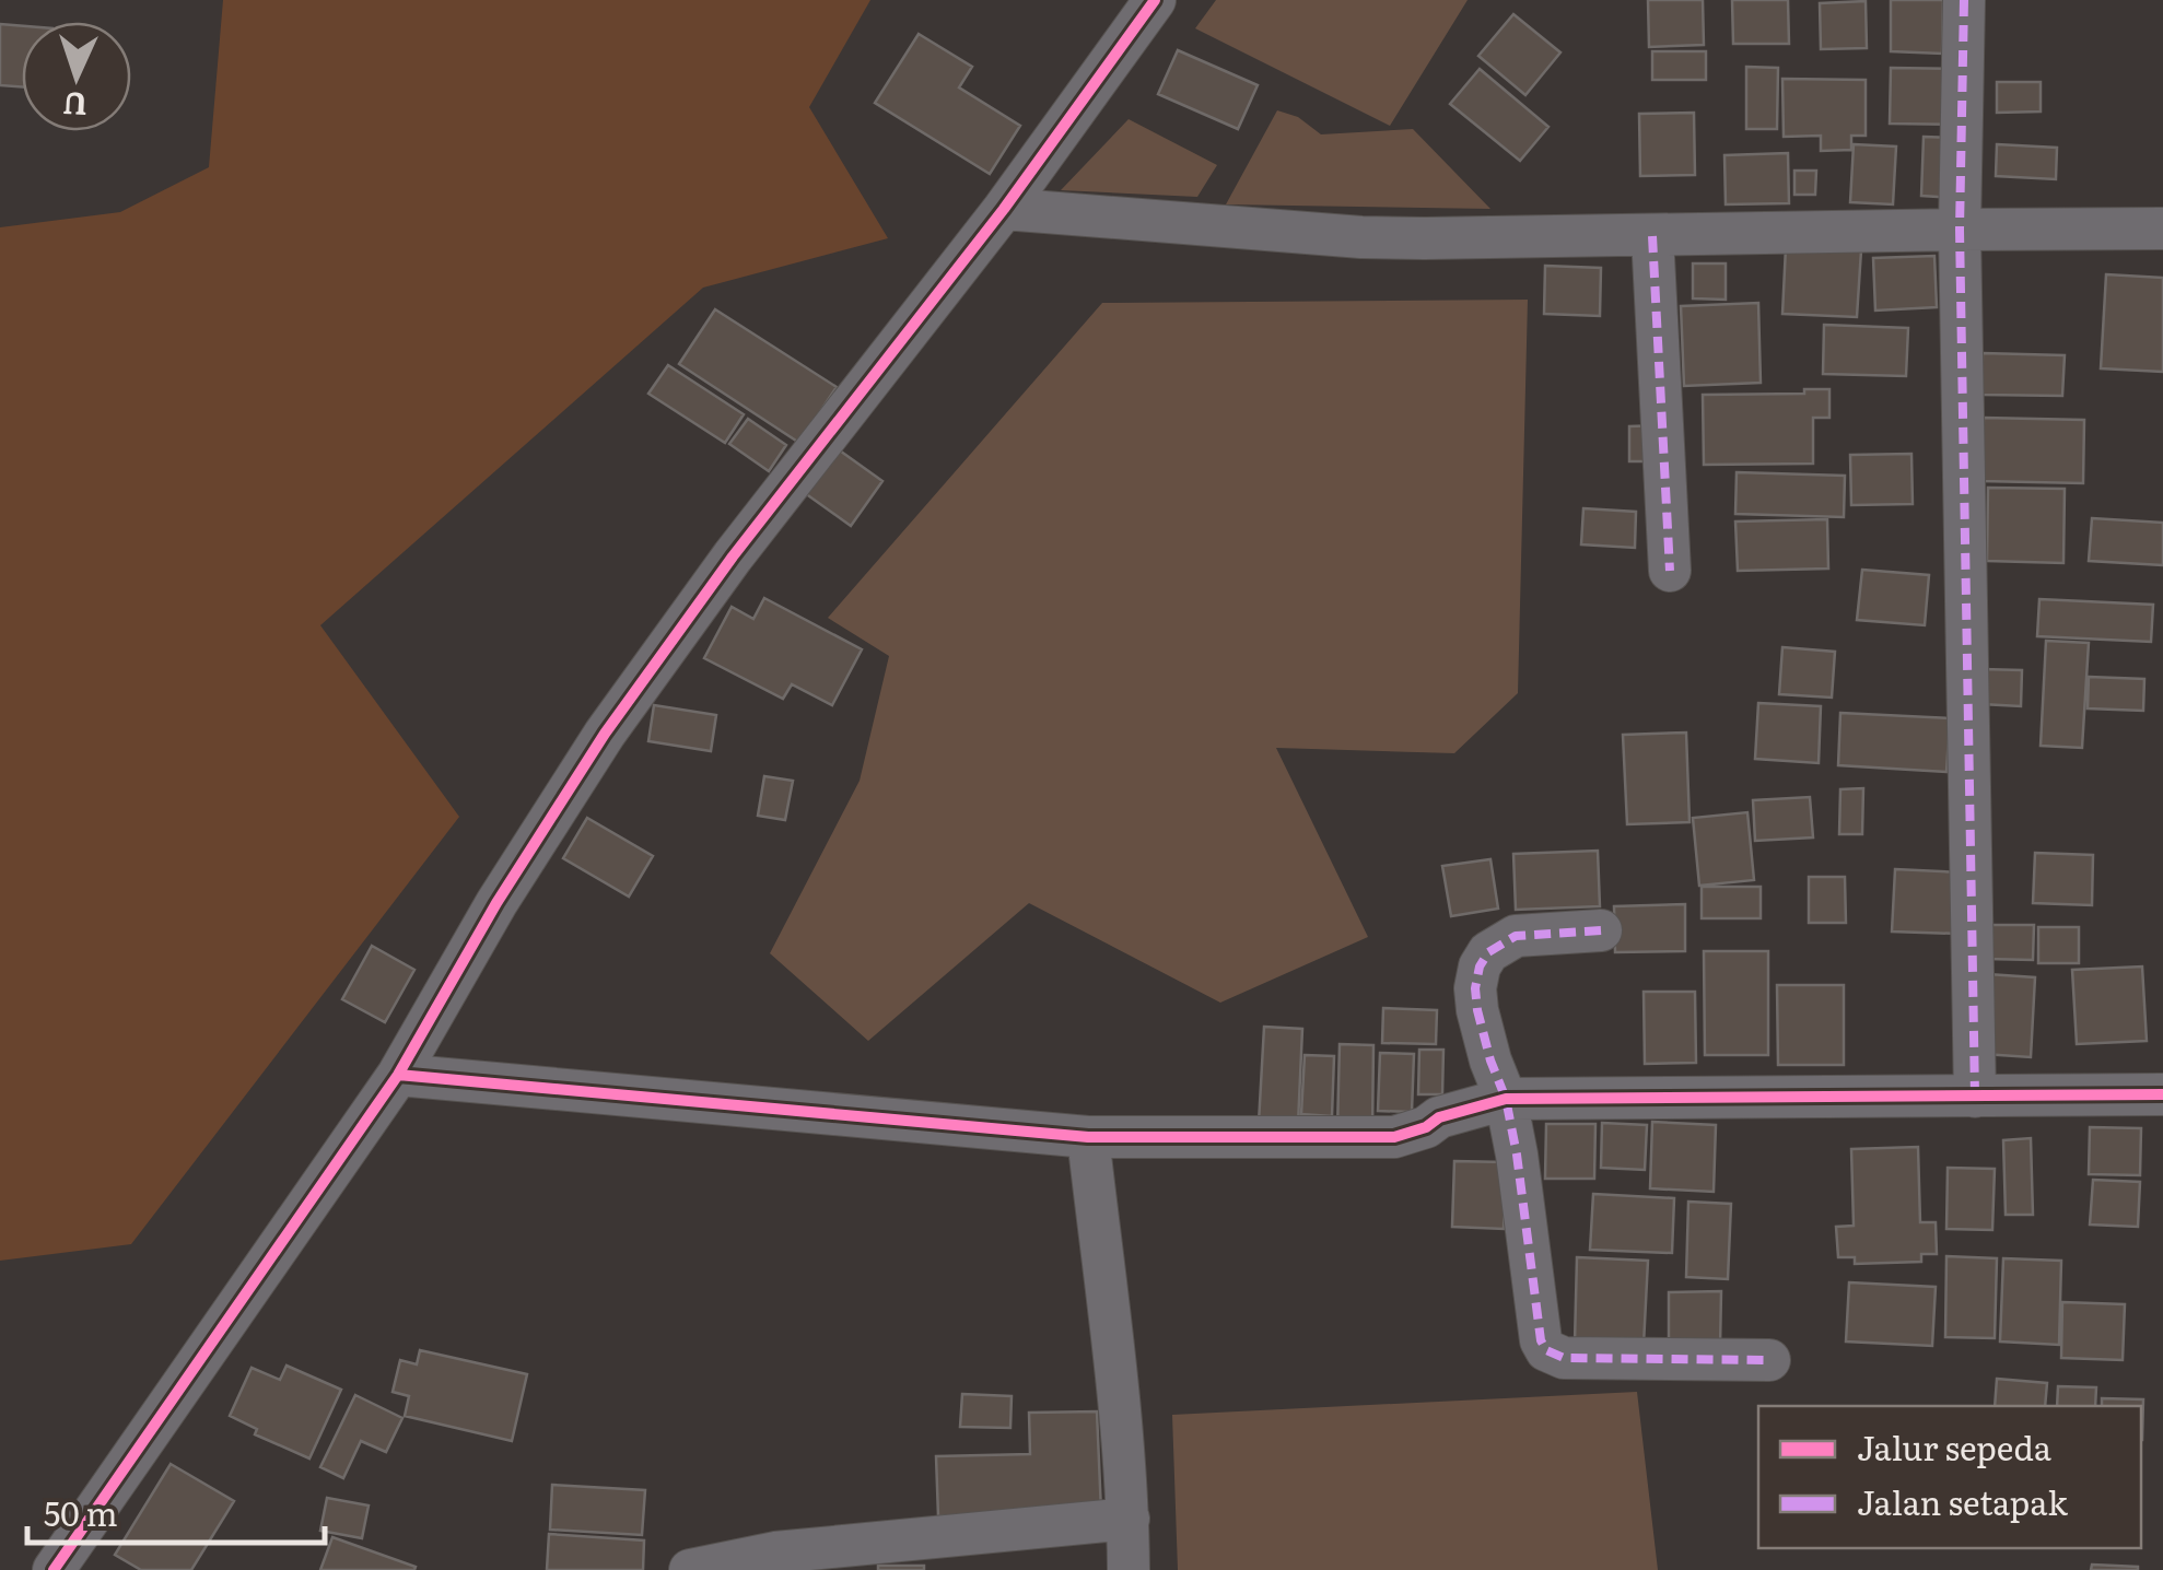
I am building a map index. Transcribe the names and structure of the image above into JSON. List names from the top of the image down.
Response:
{
  "legend": ["Jalur sepeda", "Jalan setapak"],
  "scale_bar": "50 m",
  "north": "bottom"
}
